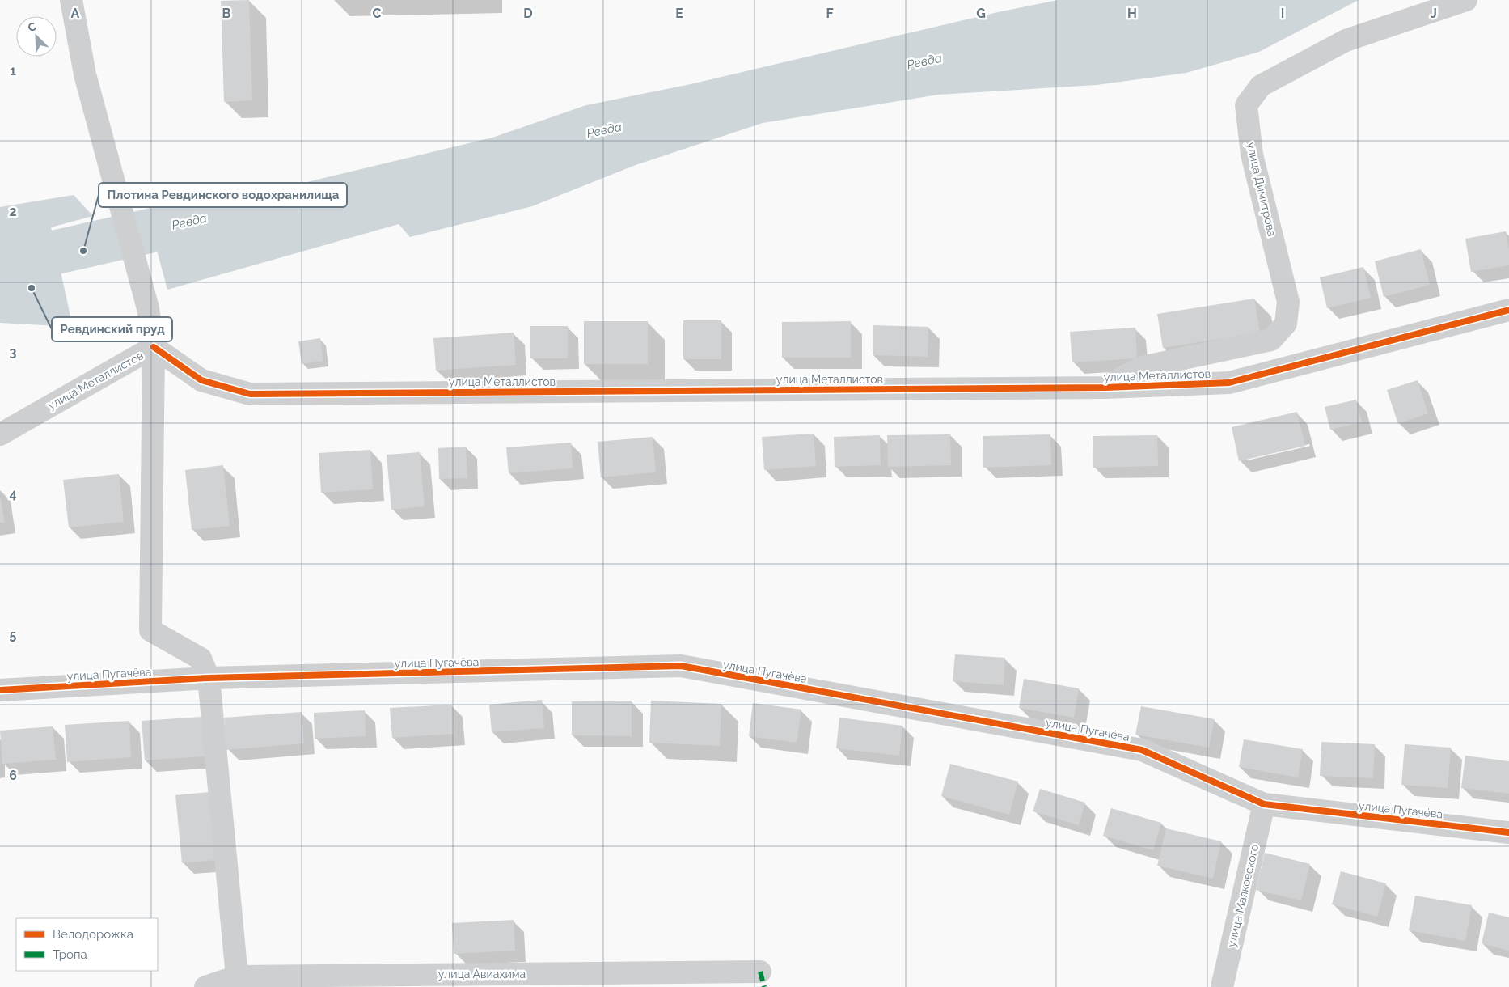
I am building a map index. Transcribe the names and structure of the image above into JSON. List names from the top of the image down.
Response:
{
  "streets": {
    "street": [
      "улица Димитрова",
      "улица Металлистов",
      "улица Пугачёва",
      "улица Маяковского",
      "улица Авиахима"
    ]
  },
  "crossings": [
    ["улица Димитрова", "улица Металлистов"],
    ["улица Пугачёва", "улица Маяковского"]
  ],
  "water": ["Ревда"],
  "places": ["Плотина Ревдинского водохранилища", "Ревдинский пруд"],
  "legend": ["Велодорожка", "Тропа"],
  "north": "top left",
  "grid": {
    "columns": [
      "A",
      "B",
      "C",
      "D",
      "E",
      "F",
      "G",
      "H",
      "I",
      "J"
    ],
    "rows": [
      "1",
      "2",
      "3",
      "4",
      "5",
      "6"
    ]
  }
}
